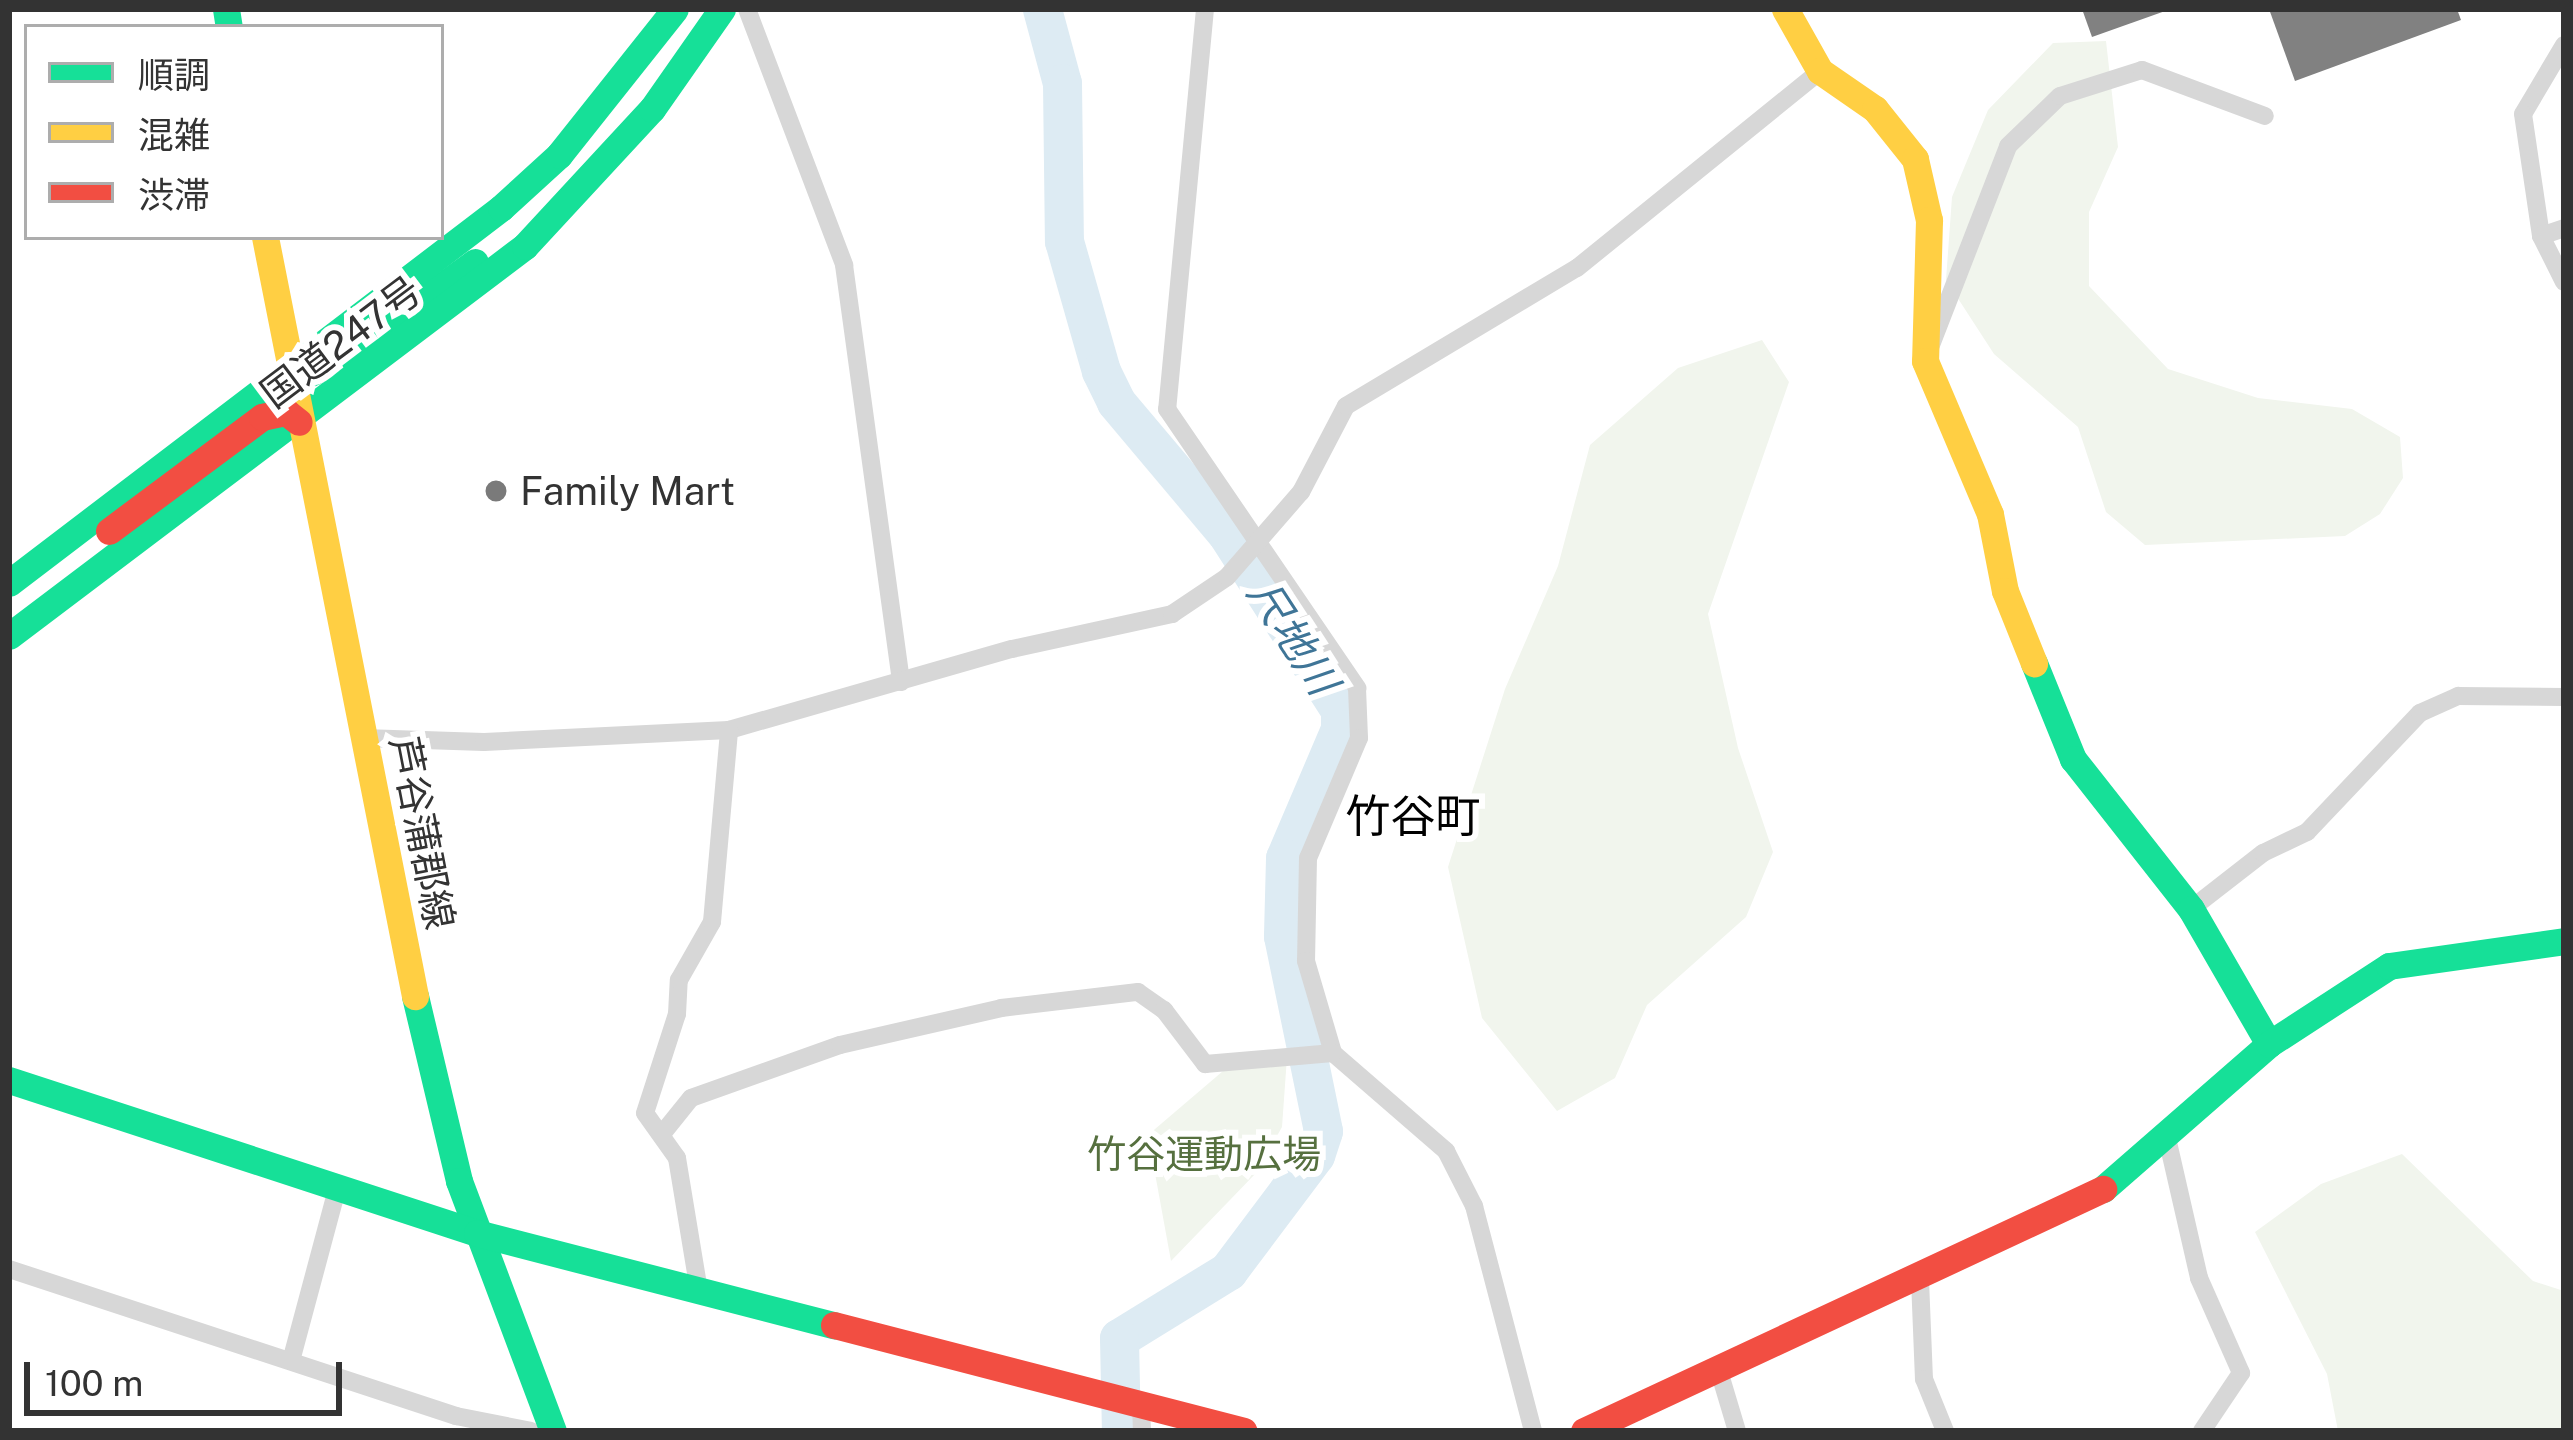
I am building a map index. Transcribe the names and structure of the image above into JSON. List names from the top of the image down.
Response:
{
  "streets": {
    "main road": ["国道247号", "芦谷蒲郡線"]
  },
  "crossings": [
    ["国道247号", "芦谷蒲郡線"]
  ],
  "districts": ["竹谷町"],
  "water": ["尺地川"],
  "parks": ["竹谷運動広場"],
  "places": ["Family Mart"],
  "legend": ["順調", "混雑", "渋滞"],
  "scale_bar": "100 m"
}
